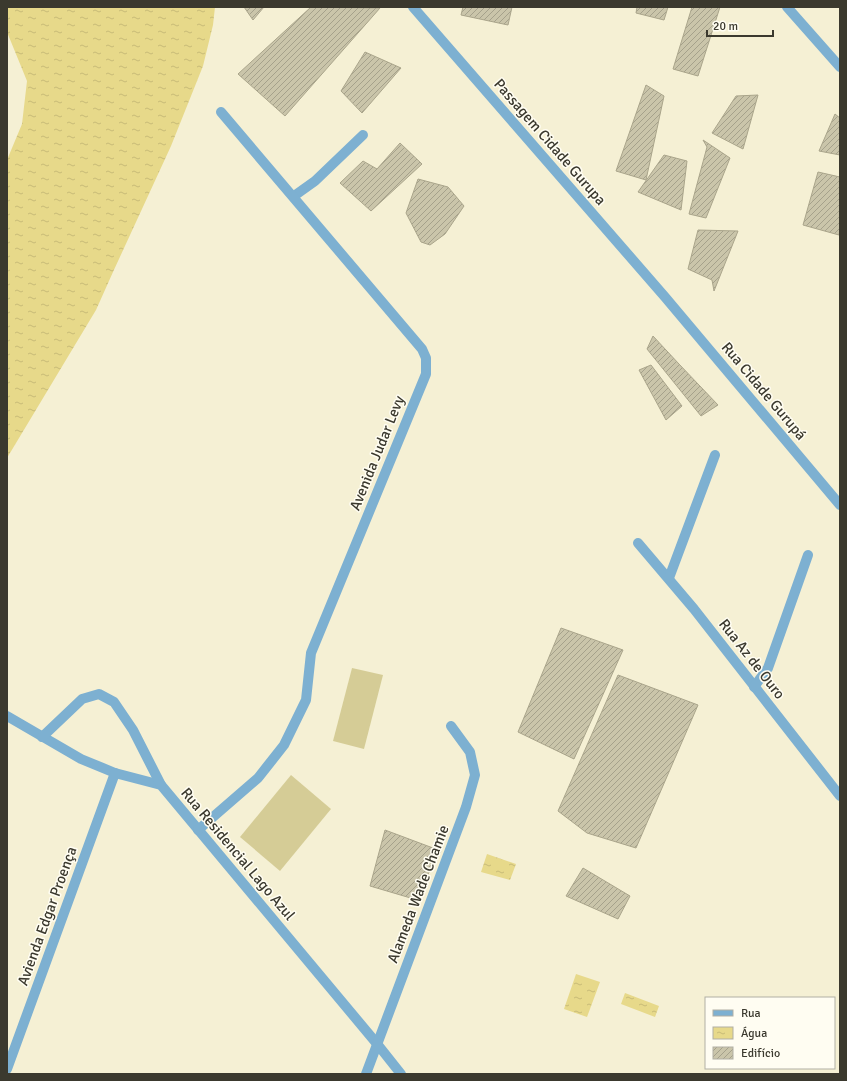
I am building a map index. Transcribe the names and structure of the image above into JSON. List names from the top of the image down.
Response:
{
  "streets": {
    "street": [
      "Passagem Cidade Gurupa",
      "Rua Cidade Gurupá",
      "Avenida Judar Levy",
      "Rua Az de Ouro",
      "Rua Residencial Lago Azul",
      "Alameda Wade Chamie",
      "Avienda Edgar Proença"
    ]
  },
  "crossings": [
    ["Passagem Cidade Gurupa", "Rua Cidade Gurupá"],
    ["Avenida Judar Levy", "Rua Residencial Lago Azul"],
    ["Rua Residencial Lago Azul", "Alameda Wade Chamie"],
    ["Rua Residencial Lago Azul", "Avienda Edgar Proença"]
  ],
  "legend": ["Rua", "Água", "Edifício"],
  "scale_bar": "20 m"
}
